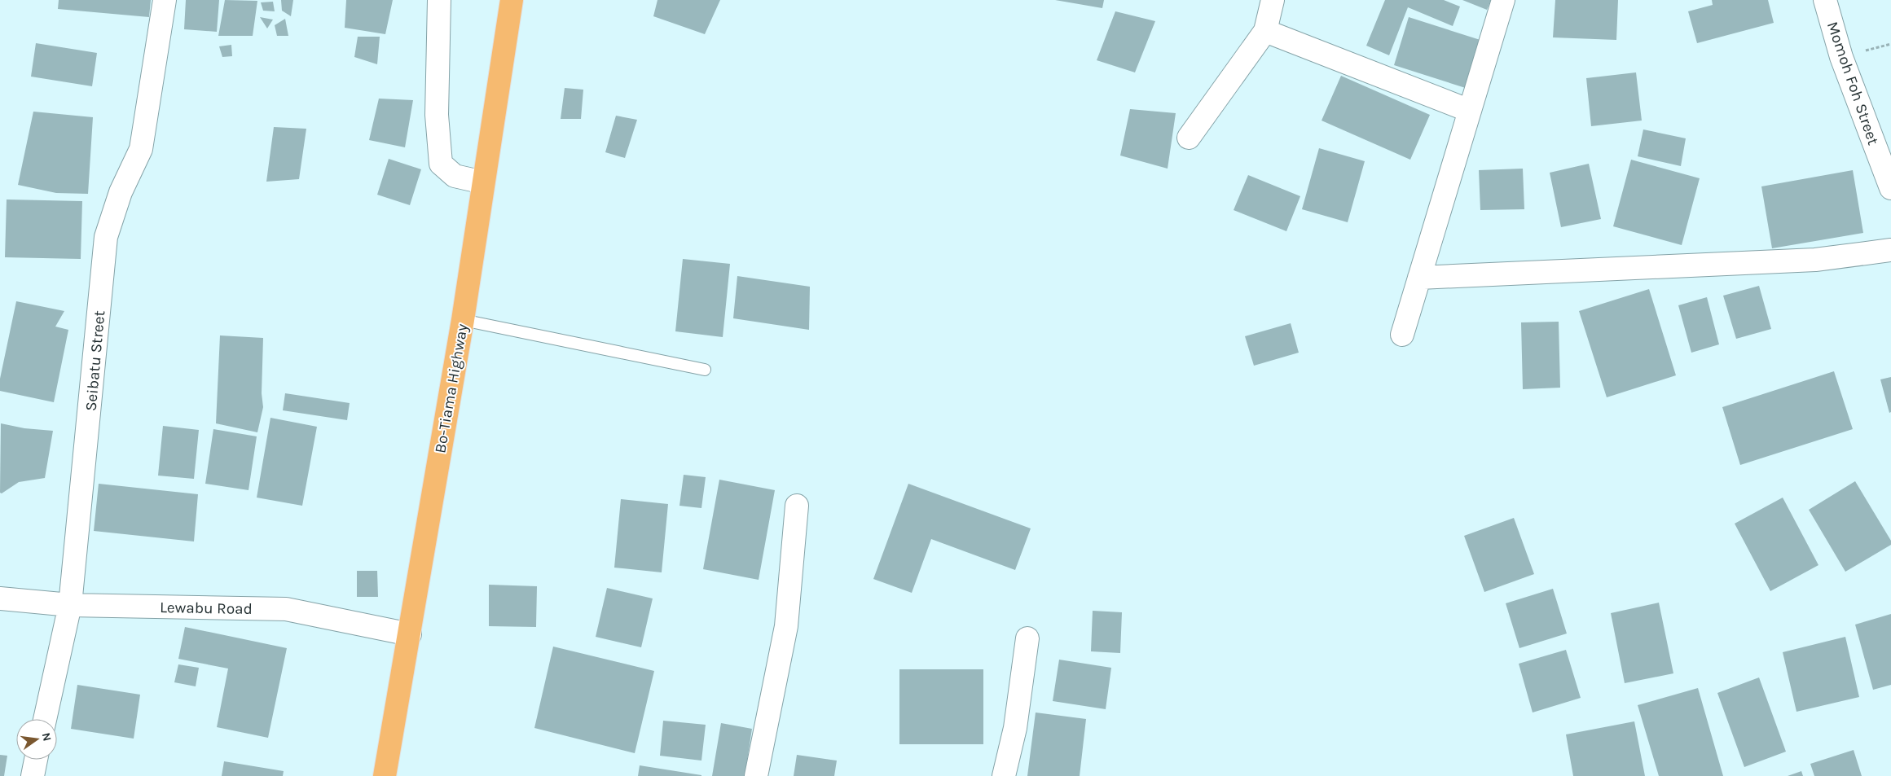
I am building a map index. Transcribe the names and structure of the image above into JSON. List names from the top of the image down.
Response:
{
  "streets": {
    "highway": ["Bo-Tiama Highway"],
    "street": ["Momoh Foh Street", "Seibatu Street", "Lewabu Road"]
  },
  "crossings": [
    ["Seibatu Street", "Lewabu Road"],
    ["Bo-Tiama Highway", "Lewabu Road"]
  ],
  "north": "right"
}
